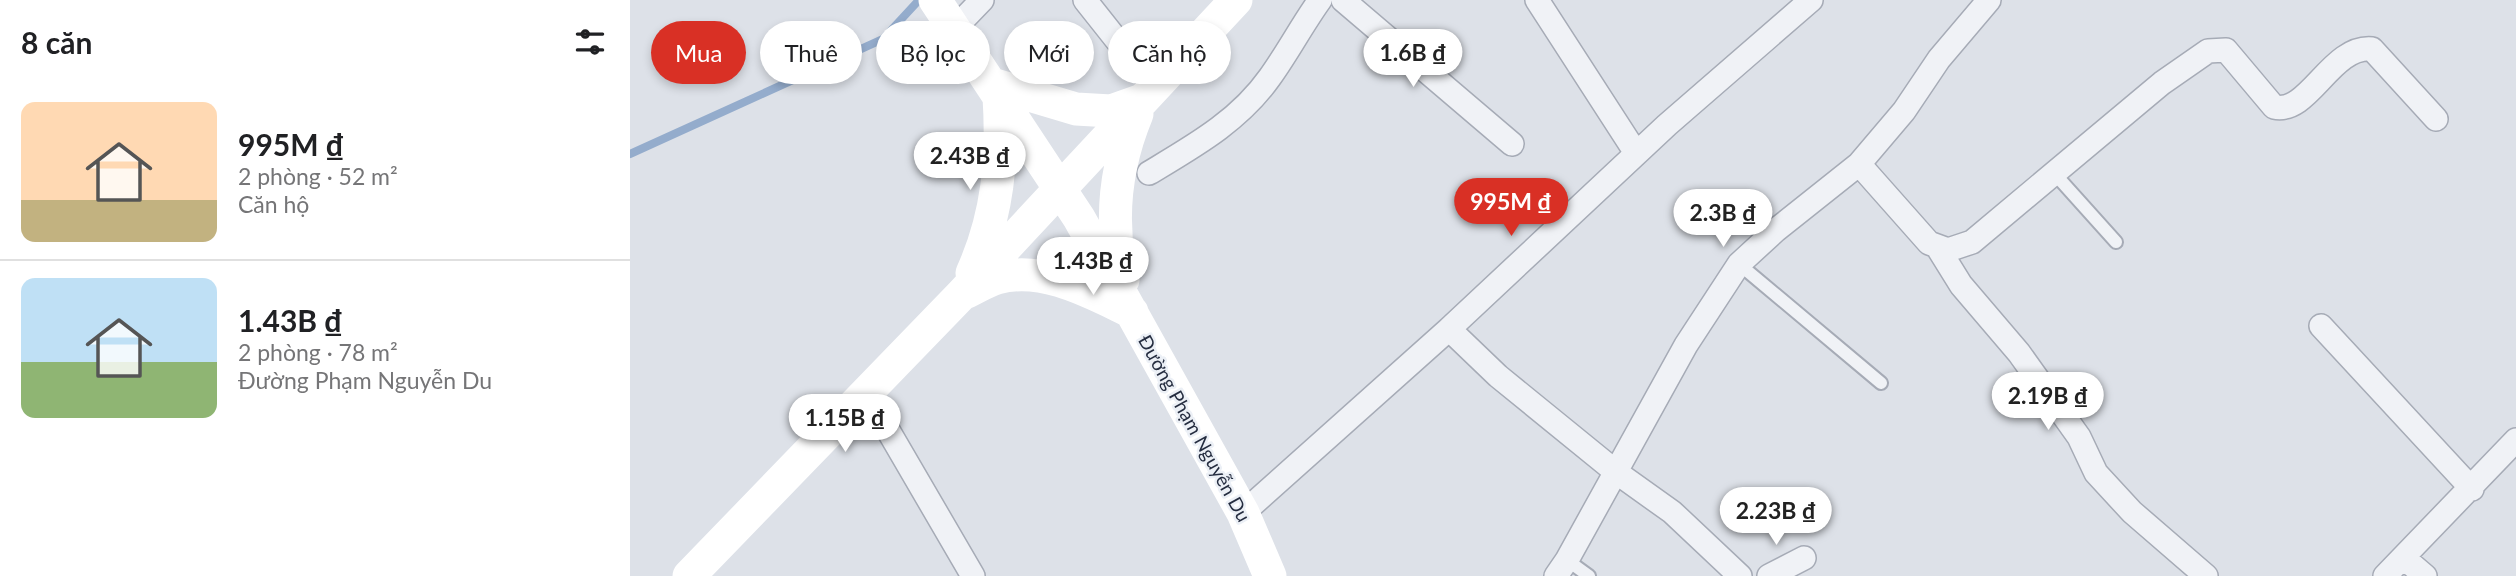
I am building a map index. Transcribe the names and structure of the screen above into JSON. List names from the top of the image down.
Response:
{
  "streets": {
    "main road": ["Đường Phạm Nguyễn Du"]
  },
  "page": {
    "heading": "8 căn",
    "chip": [
      "Mua",
      "Thuê",
      "Bộ lọc",
      "Mới",
      "Căn hộ"
    ],
    "price": [
      "1.6B ₫",
      "2.43B ₫",
      "995M ₫",
      "2.3B ₫",
      "1.43B ₫",
      "2.19B ₫",
      "1.15B ₫",
      "2.23B ₫"
    ],
    "list": [
      {
        "name": "995M ₫",
        "note": "2 phòng · 52 m² · Căn hộ"
      },
      {
        "name": "1.43B ₫",
        "note": "2 phòng · 78 m² · Đường Phạm Nguyễn Du"
      }
    ]
  }
}
